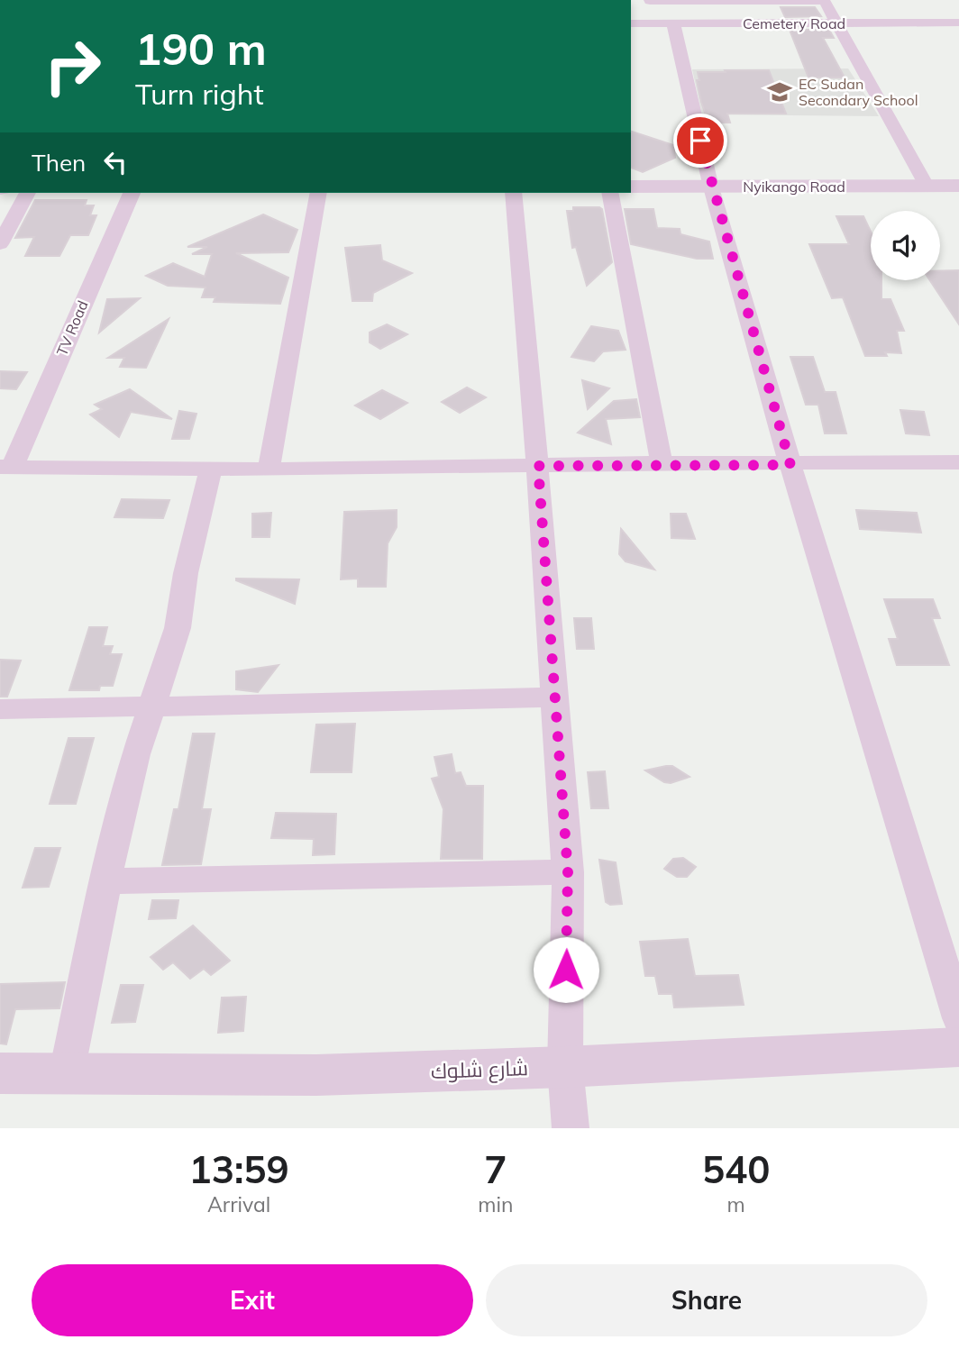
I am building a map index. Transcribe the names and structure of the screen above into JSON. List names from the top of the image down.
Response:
{
  "streets": {
    "street": [
      "Cemetery Road",
      "Nyikango Road",
      "TV Road",
      "شارع شلوك"
    ]
  },
  "places": {
    "school or university": ["EC Sudan Secondary School"]
  },
  "page": {
    "turn": ["190 m", "Turn right"],
    "then": "Then",
    "eta": [
      "13:59",
      "Arrival",
      "7",
      "min",
      "540",
      "m"
    ],
    "buttons": ["Exit", "Share"]
  }
}
